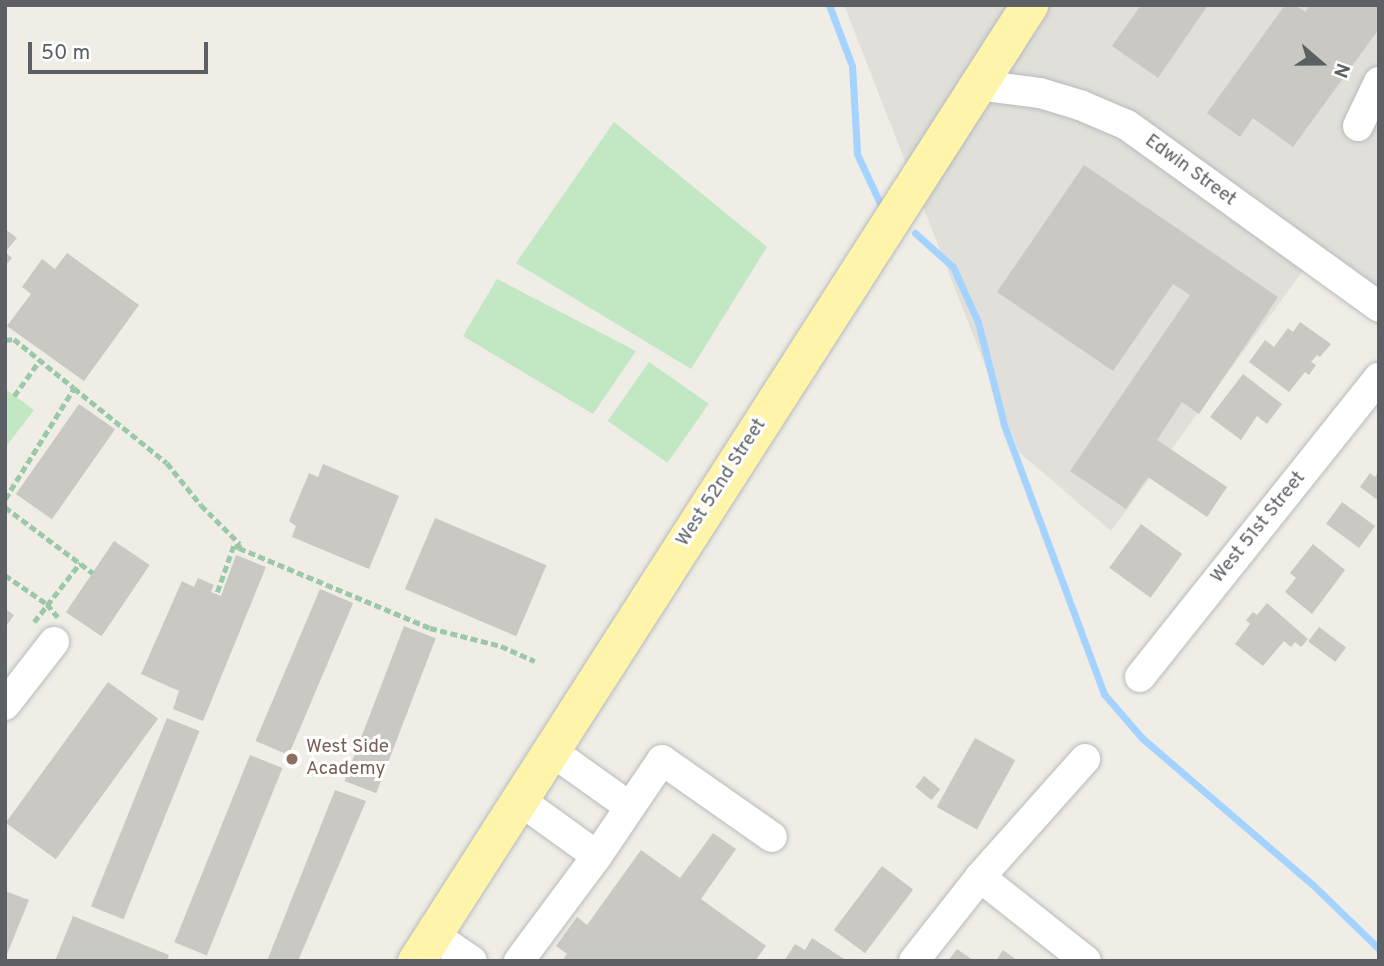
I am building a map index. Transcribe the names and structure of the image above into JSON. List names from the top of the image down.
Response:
{
  "streets": {
    "main road": ["West 52nd Street"],
    "street": ["Edwin Street", "West 51st Street"]
  },
  "crossings": [
    ["Edwin Street", "West 52nd Street"]
  ],
  "places": ["West Side Academy"],
  "scale_bar": "50 m",
  "north": "right"
}
